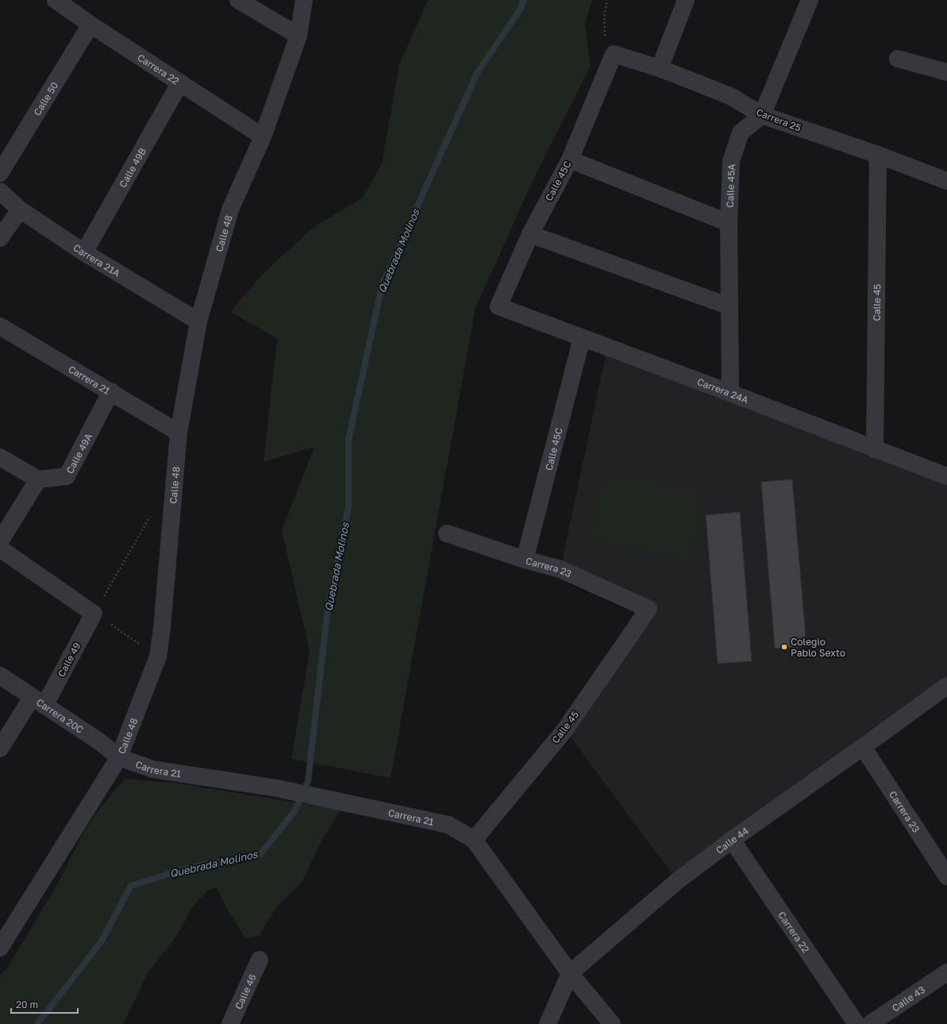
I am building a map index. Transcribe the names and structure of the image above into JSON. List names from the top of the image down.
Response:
{
  "streets": {
    "street": [
      "Carrera 22",
      "Calle 50",
      "Carrera 25",
      "Calle 49B",
      "Calle 45C",
      "Calle 45A",
      "Calle 48",
      "Carrera 21A",
      "Calle 45",
      "Carrera 21",
      "Carrera 24A",
      "Calle 49A",
      "Carrera 23",
      "Calle 49",
      "Carrera 20C",
      "Calle 44",
      "Calle 46",
      "Calle 43"
    ]
  },
  "crossings": [
    ["Carrera 22", "Calle 50"],
    ["Carrera 22", "Calle 49B"],
    ["Carrera 22", "Calle 48"],
    ["Carrera 22", "Calle 44"],
    ["Carrera 25", "Calle 45C"],
    ["Carrera 25", "Calle 45A"],
    ["Carrera 25", "Calle 45"],
    ["Calle 49B", "Carrera 21A"],
    ["Calle 45C", "Carrera 24A"],
    ["Calle 45C", "Carrera 23"],
    ["Calle 45A", "Carrera 24A"],
    ["Calle 48", "Carrera 21A"],
    ["Calle 48", "Carrera 21"],
    ["Calle 48", "Carrera 20C"],
    ["Calle 45", "Carrera 21"],
    ["Calle 45", "Carrera 24A"],
    ["Calle 45", "Carrera 23"],
    ["Carrera 21", "Calle 49A"],
    ["Carrera 21", "Carrera 20C"],
    ["Carrera 21", "Calle 44"],
    ["Carrera 23", "Calle 44"],
    ["Calle 49", "Carrera 20C"]
  ],
  "water": ["Quebrada Molinos"],
  "places": ["Colegio Pablo Sexto"],
  "scale_bar": "20 m"
}
